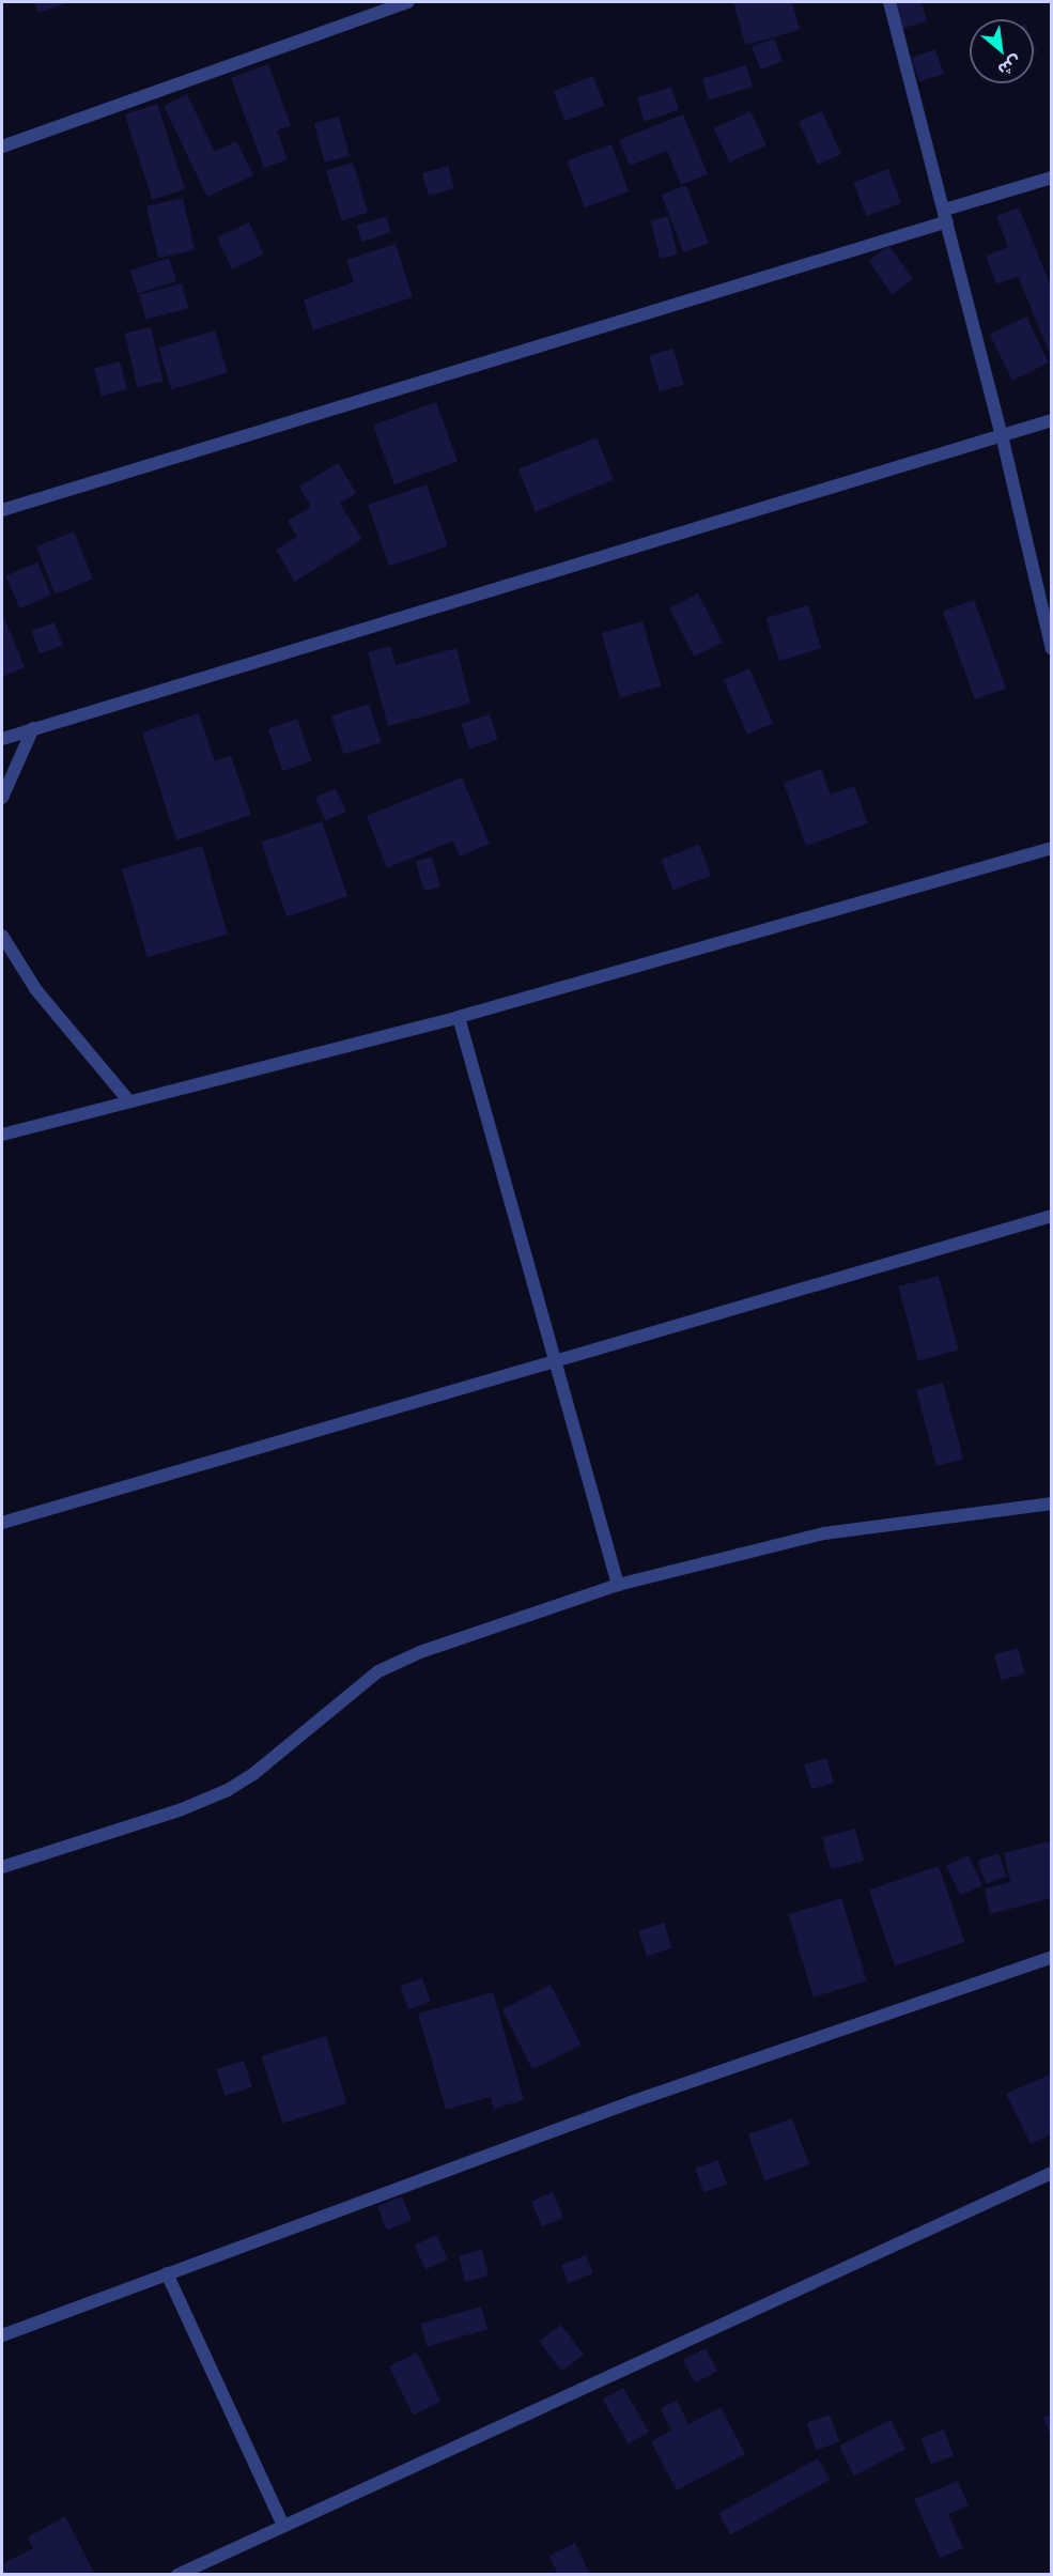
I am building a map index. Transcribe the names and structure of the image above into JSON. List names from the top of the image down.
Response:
{
  "north": "bottom right"
}
